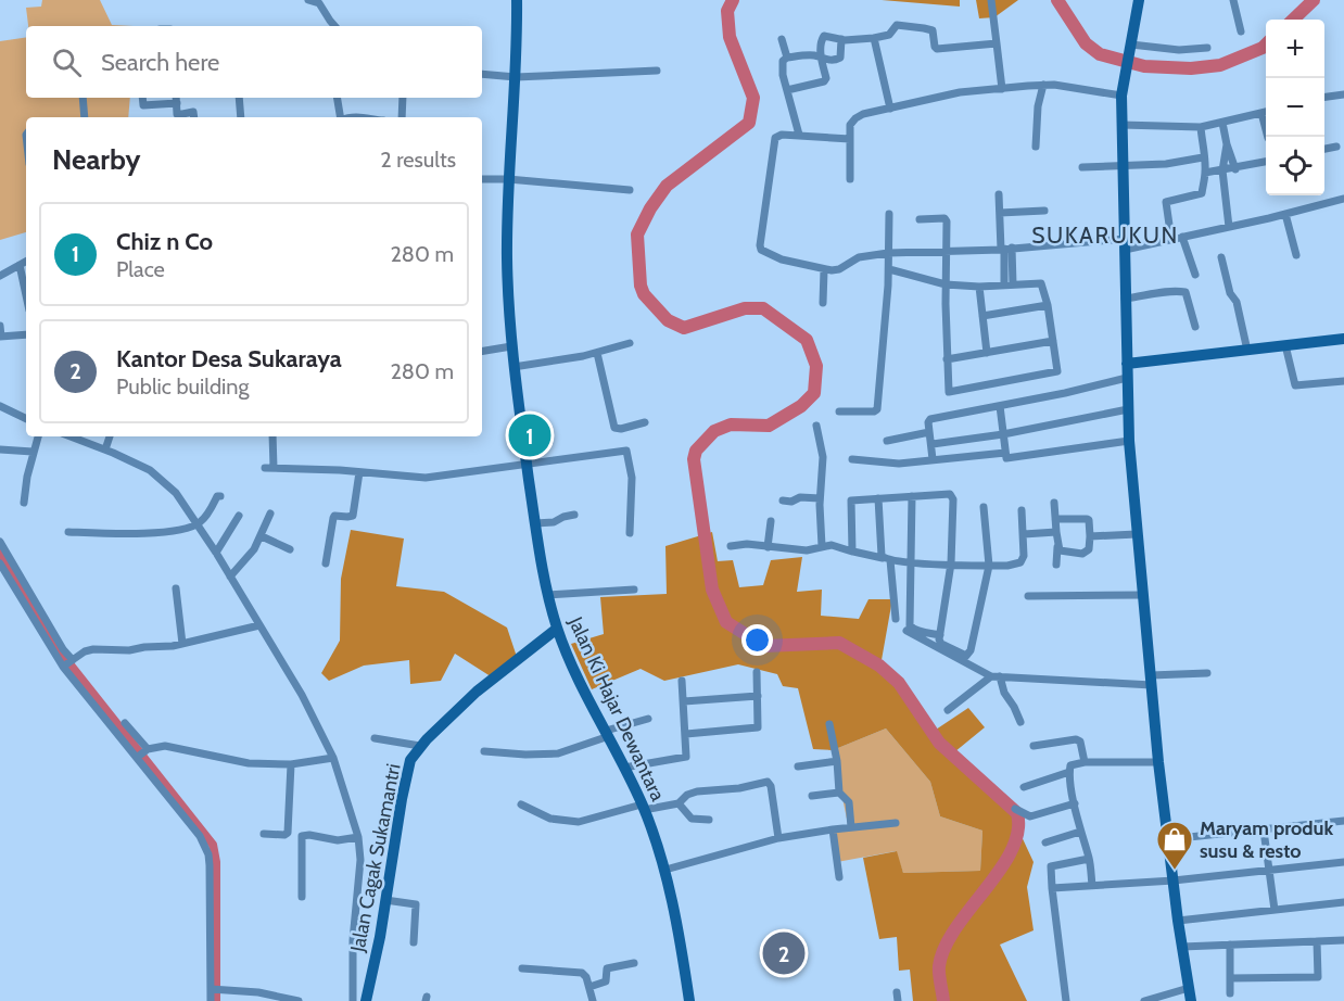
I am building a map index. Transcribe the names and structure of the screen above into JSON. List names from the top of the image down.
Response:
{
  "streets": {
    "street": ["Jalan Ki Hajar Dewantara", "Jalan Cagak Sukamantri"]
  },
  "crossings": [
    ["Jalan Ki Hajar Dewantara", "Jalan Cagak Sukamantri"]
  ],
  "districts": ["SUKARUKUN"],
  "places": {
    "shop": ["Maryam produk susu & resto"]
  },
  "page": {
    "map_buttons": ["+", "−"],
    "search": "Search here",
    "heading": ["Nearby", "2 results"],
    "list": [
      {
        "mark": "1",
        "name": "Chiz n Co",
        "note": "Place",
        "value": "280 m"
      },
      {
        "mark": "2",
        "name": "Kantor Desa Sukaraya",
        "note": "Public building",
        "value": "280 m"
      }
    ],
    "pins": ["1", "2"]
  }
}
